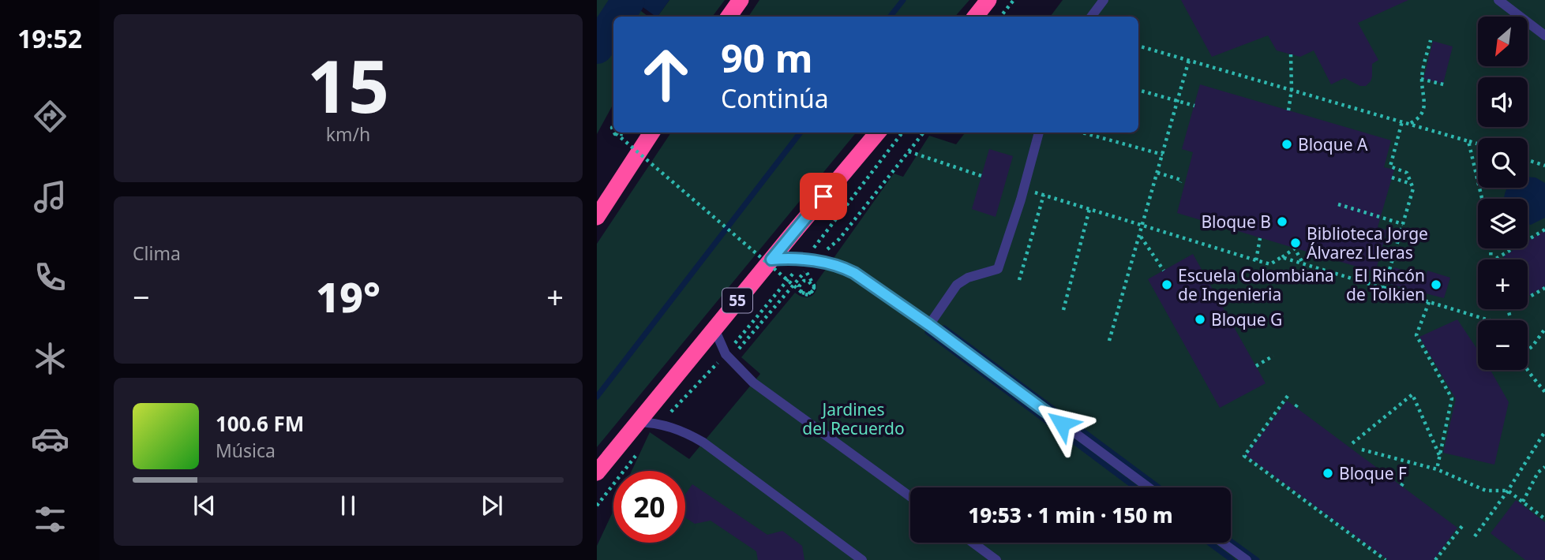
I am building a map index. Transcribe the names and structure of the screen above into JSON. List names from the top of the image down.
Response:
{
  "streets": {
    "highway": ["55"]
  },
  "parks": ["Jardines del Recuerdo"],
  "places": [
    "Bloque A",
    "Bloque B",
    "Biblioteca Jorge Álvarez Lleras",
    "Escuela Colombiana de Ingenieria",
    "El Rincón de Tolkien",
    "Bloque G",
    "Bloque F"
  ],
  "north": "bottom left",
  "page": {
    "tabs": "19:52",
    "tile": [
      ["15", "km/h"],
      "Clima"
    ],
    "map_buttons": ["+", "−"],
    "turn": ["90 m", "Continúa"],
    "heat": ["−", "19°", "+"],
    "song": ["100.6 FM", "Música"],
    "limit": "20",
    "trip": "19:53 · 1 min · 150 m"
  }
}
